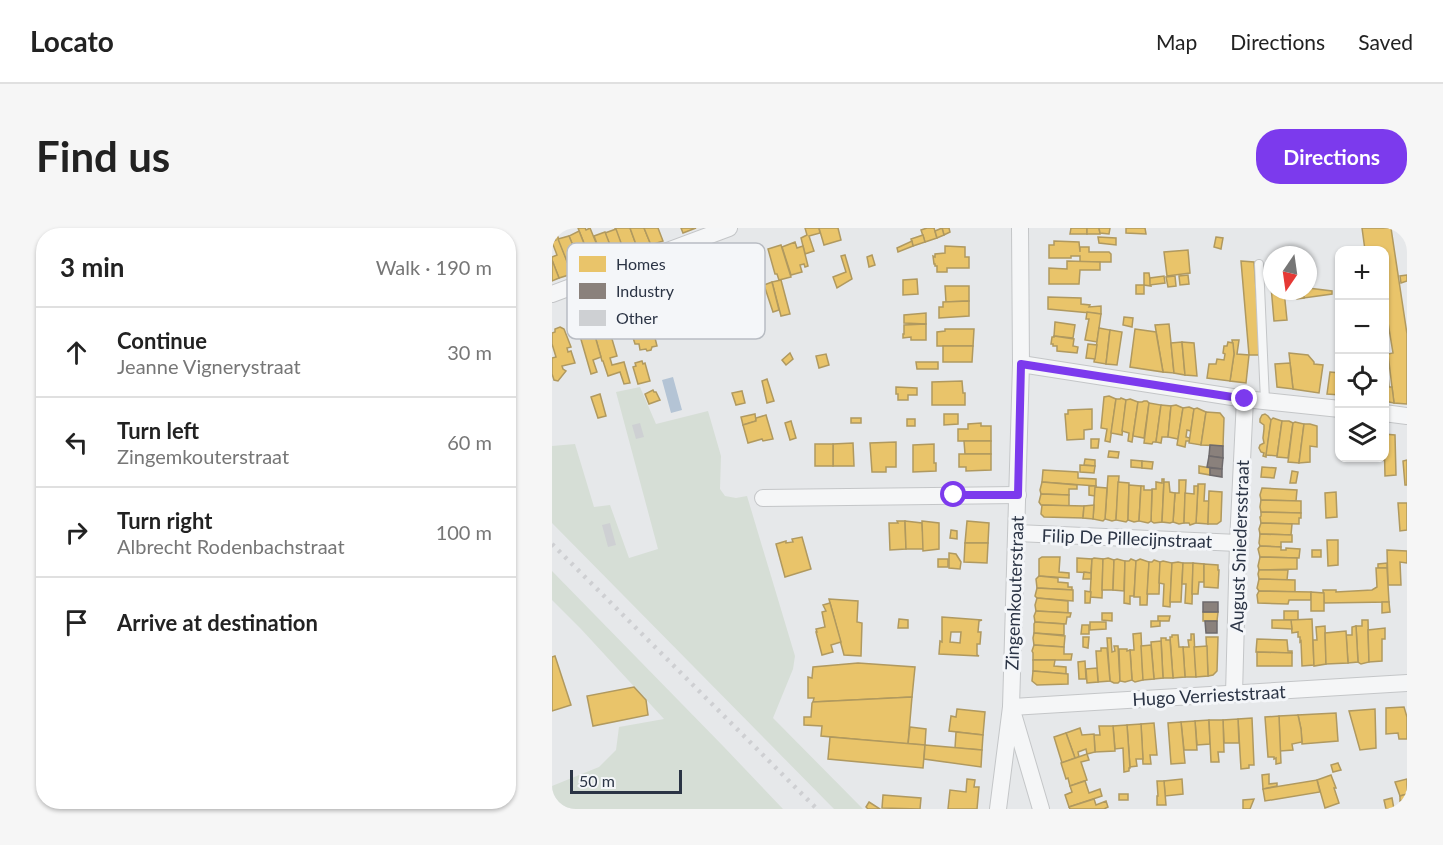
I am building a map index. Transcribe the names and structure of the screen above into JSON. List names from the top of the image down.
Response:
{
  "streets": {
    "street": [
      "Filip De Pillecijnstraat",
      "August Sniedersstraat",
      "Zingemkouterstraat",
      "Hugo Verrieststraat"
    ]
  },
  "crossings": [
    ["Filip De Pillecijnstraat", "August Sniedersstraat"],
    ["Filip De Pillecijnstraat", "Zingemkouterstraat"],
    ["August Sniedersstraat", "Hugo Verrieststraat"],
    ["Zingemkouterstraat", "Hugo Verrieststraat"]
  ],
  "legend": ["Homes", "Industry", "Other"],
  "scale_bar": "50 m",
  "north": "bottom",
  "page": {
    "header": "Locato",
    "nav": ["Map", "Directions", "Saved"],
    "buttons": "Directions",
    "title": "Find us",
    "heading": ["3 min", "Walk · 190 m"],
    "map_buttons": ["+", "−"],
    "list": [
      ["Continue", "Jeanne Vignerystraat", "30 m"],
      ["Turn left", "Zingemkouterstraat", "60 m"],
      ["Turn right", "Albrecht Rodenbachstraat", "100 m"],
      "Arrive at destination"
    ],
    "scale": "50 m"
  }
}
